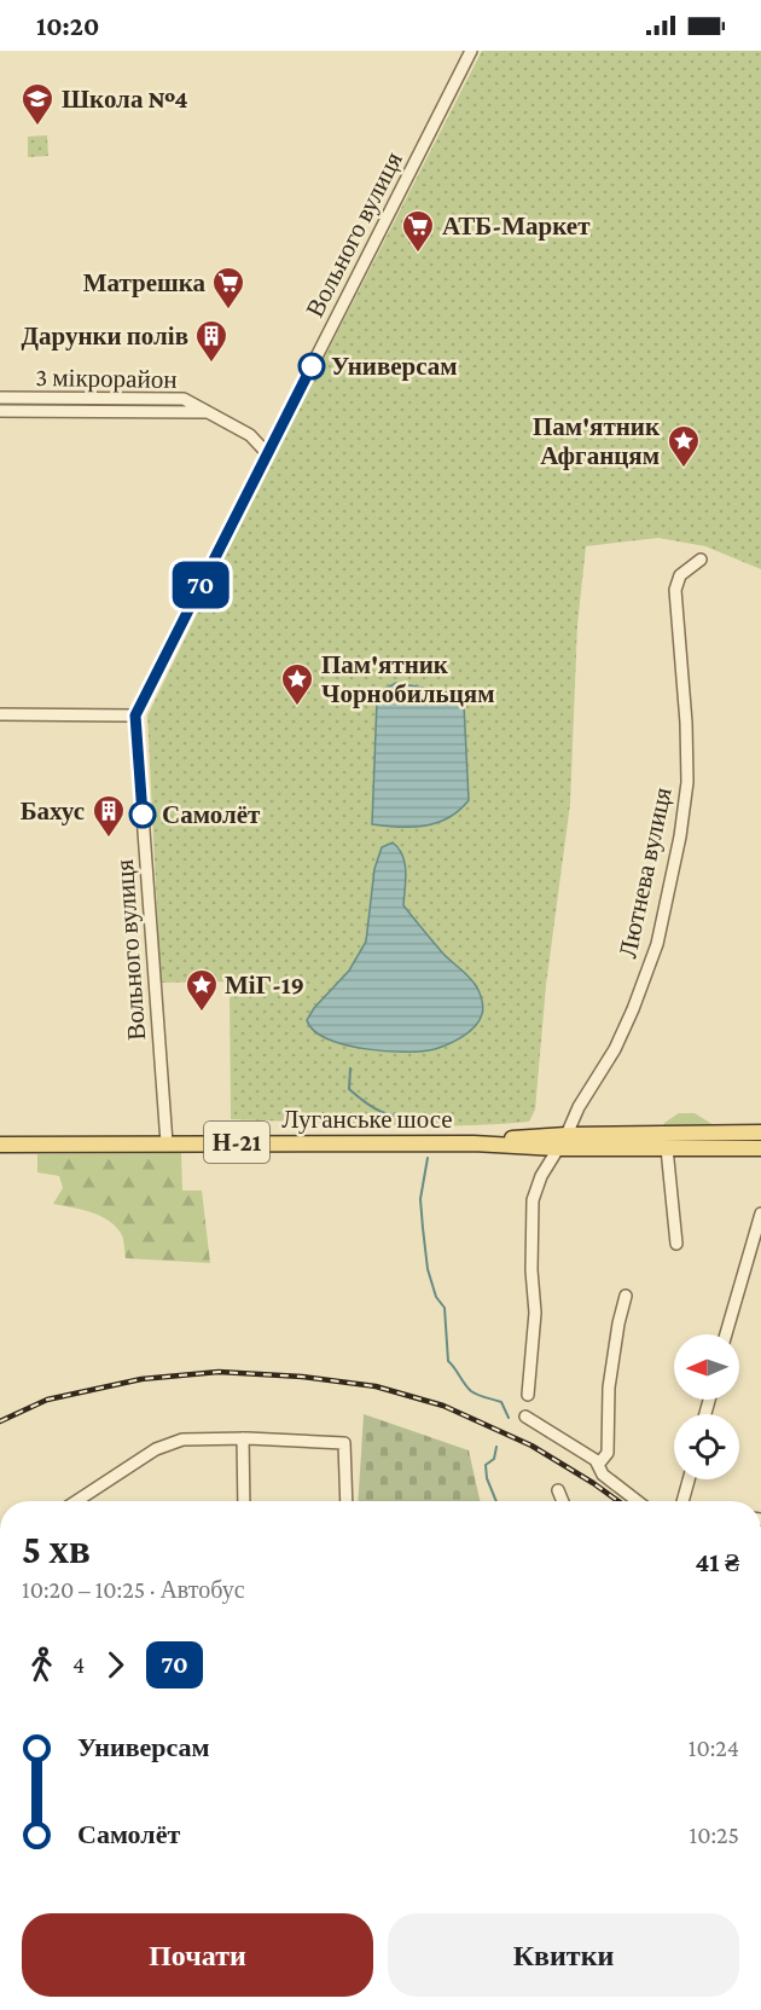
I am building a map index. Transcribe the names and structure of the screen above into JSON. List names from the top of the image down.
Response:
{
  "streets": {
    "main road": ["Луганське шосе", "Н-21"],
    "street": ["Вольного вулиця", "3 мікрорайон", "Лютнева вулиця"]
  },
  "crossings": [
    ["Вольного вулиця", "3 мікрорайон"],
    ["Вольного вулиця", "Луганське шосе"],
    ["Лютнева вулиця", "Луганське шосе"]
  ],
  "places": {
    "school or university": ["Школа №4"],
    "supermarket": ["АТБ-Маркет", "Матрешка"],
    "building": ["Дарунки полів", "Бахус"],
    "other": ["Универсам", "Самолёт"],
    "place": ["Пам'ятник Афганцям", "Пам'ятник Чорнобильцям", "МіГ-19"]
  },
  "lines": ["bus line 70"],
  "north": "left",
  "page": {
    "status": "10:20",
    "on_map": "70",
    "heading": ["5 хв", "10:20 – 10:25 · Автобус", "41 ₴"],
    "legs": ["4", "70"],
    "list": [
      {
        "name": "Универсам",
        "value": "10:24"
      },
      {
        "name": "Самолёт",
        "value": "10:25"
      }
    ],
    "buttons": ["Почати", "Квитки"]
  }
}
